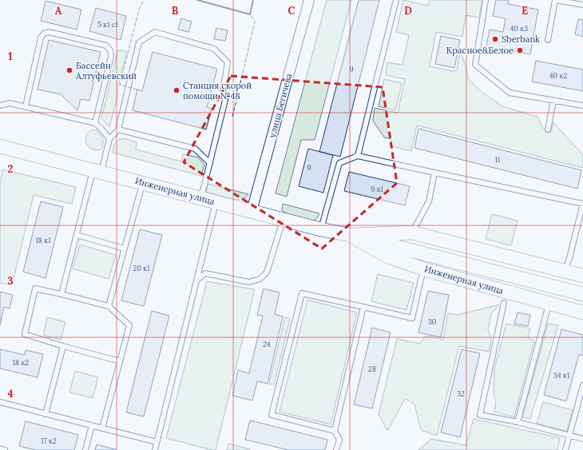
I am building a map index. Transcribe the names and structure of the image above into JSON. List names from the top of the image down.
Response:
{
  "streets": {
    "main road": ["Инженерная улица"],
    "street": ["улица Бегичева"]
  },
  "crossings": [
    ["улица Бегичева", "Инженерная улица"]
  ],
  "places": [
    "Sberbank",
    "Красное&Белое",
    "Бассейн Алтуфьевский",
    "Станция скорой помощи №48"
  ],
  "house_numbers": [
    "5 к1 с1",
    "40 к3",
    "9",
    "40 к2",
    "11",
    "9",
    "9 к1",
    "18 к1",
    "20 к1",
    "30",
    "24",
    "18 к2",
    "28",
    "34 к1",
    "32",
    "17 к2"
  ],
  "grid": {
    "columns": [
      "A",
      "B",
      "C",
      "D",
      "E"
    ],
    "rows": [
      "1",
      "2",
      "3",
      "4"
    ]
  }
}
